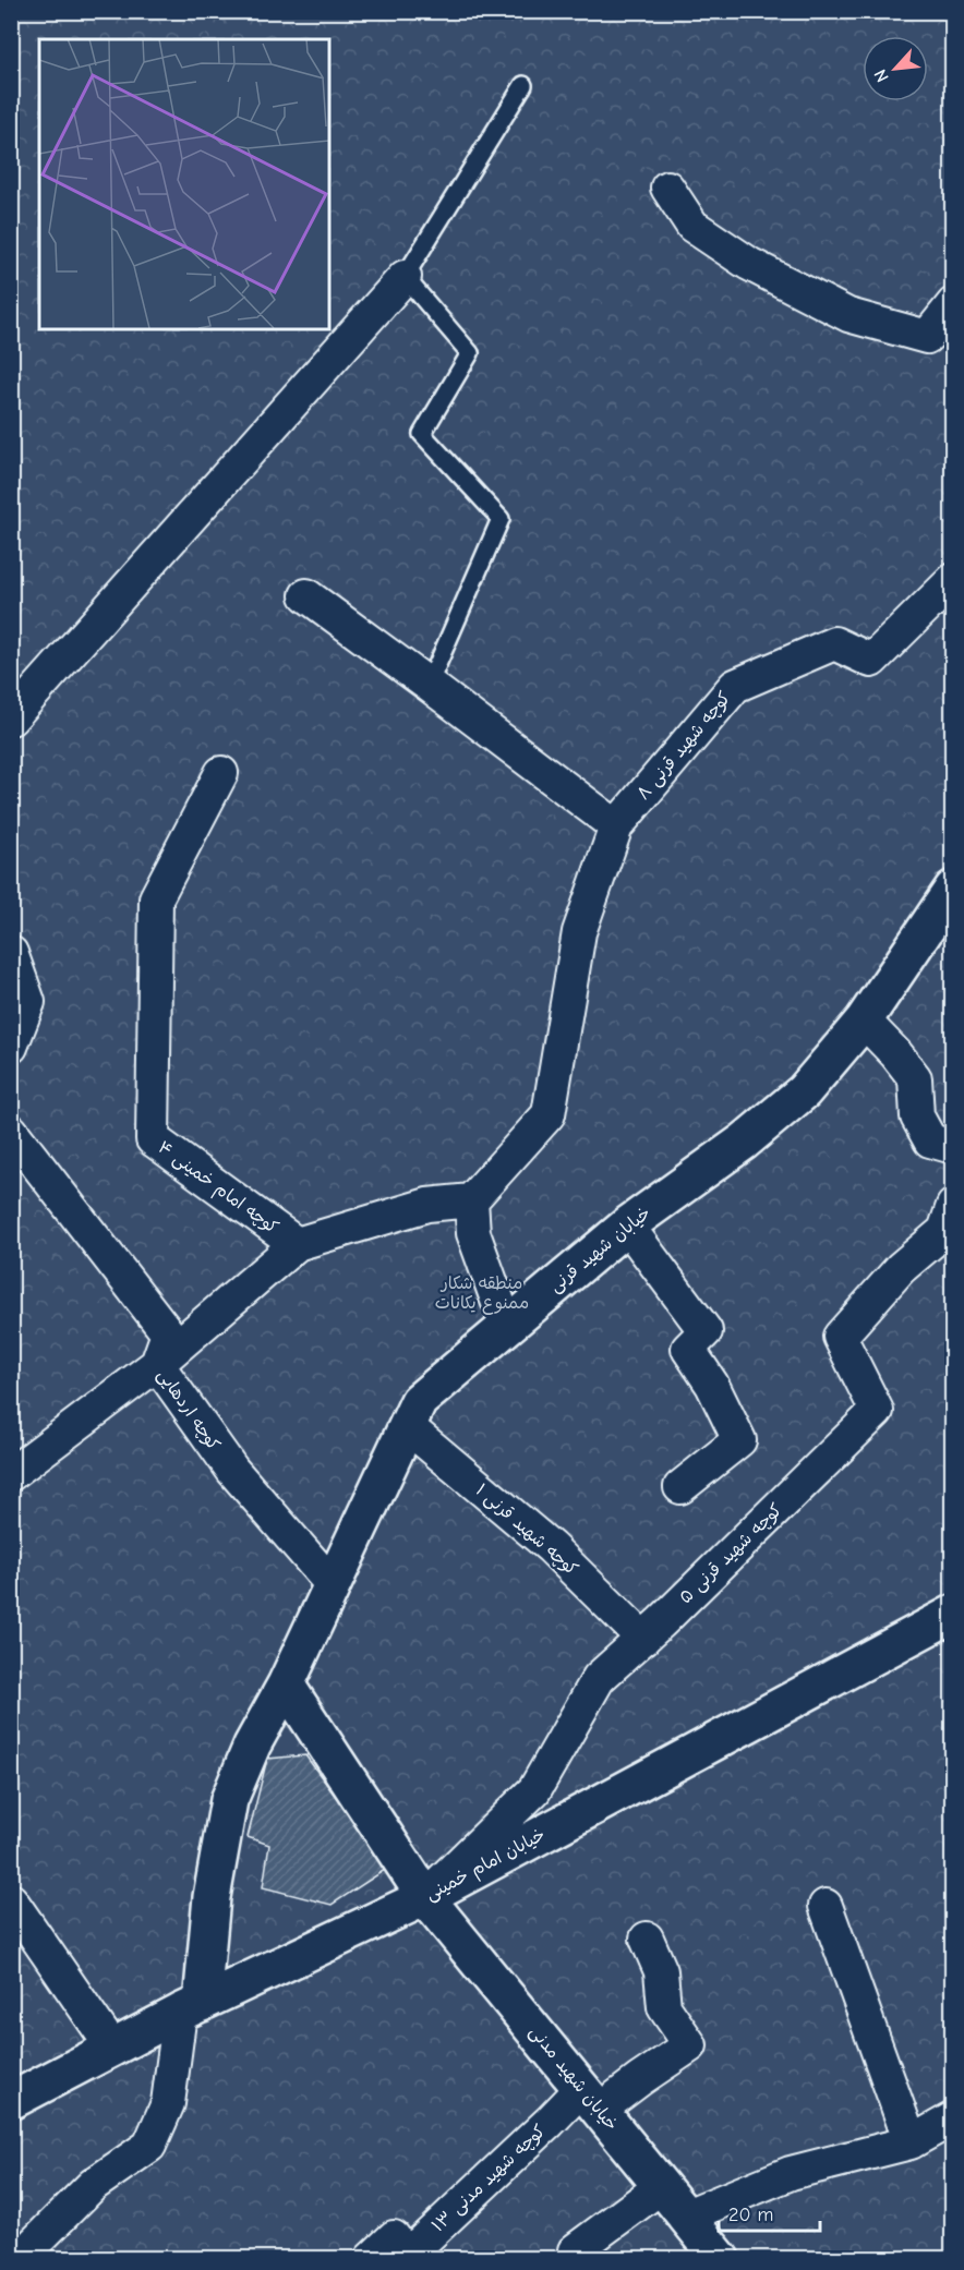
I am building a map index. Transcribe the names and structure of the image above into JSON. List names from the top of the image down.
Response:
{
  "streets": {
    "main road": ["خیابان شهید قرنی", "خیابان امام خمینی", "خیابان شهید مدنی"],
    "street": [
      "کوچه شهید قرنی ۸",
      "کوچه امام خمینی ۴",
      "کوچه اردهایی",
      "کوچه شهید قرنی ۱",
      "کوچه شهید قرنی ۵",
      "کوچه شهید مدنی ۱۳"
    ]
  },
  "crossings": [
    ["کوچه امام خمینی ۴", "کوچه اردهایی"],
    ["خیابان شهید قرنی", "کوچه اردهایی"],
    ["خیابان شهید قرنی", "کوچه شهید قرنی ۱"],
    ["خیابان شهید قرنی", "خیابان امام خمینی"],
    ["خیابان شهید قرنی", "خیابان شهید مدنی"],
    ["کوچه شهید قرنی ۱", "کوچه شهید قرنی ۵"],
    ["کوچه شهید قرنی ۵", "خیابان امام خمینی"],
    ["کوچه شهید قرنی ۵", "خیابان شهید مدنی"],
    ["خیابان امام خمینی", "خیابان شهید مدنی"],
    ["خیابان شهید مدنی", "کوچه شهید مدنی ۱۳"]
  ],
  "parks": ["منطقه شکار ممنوع یکانات"],
  "scale_bar": "20 m",
  "north": "bottom left"
}
